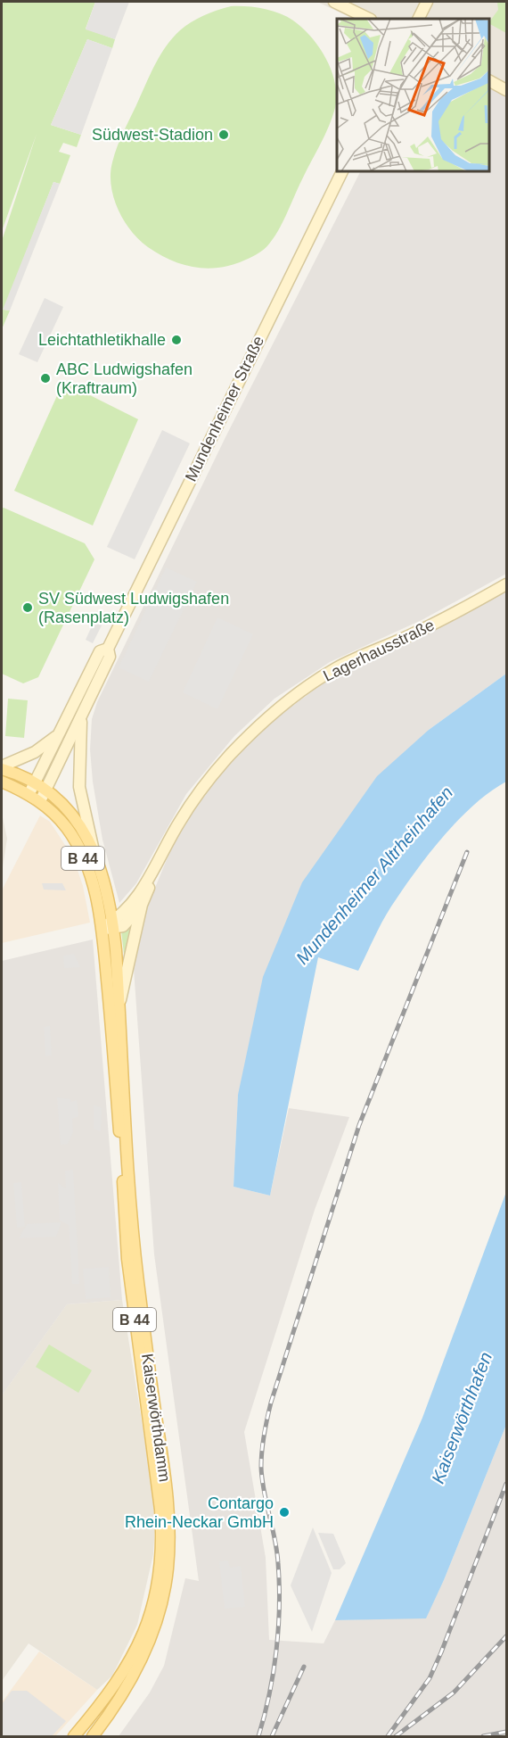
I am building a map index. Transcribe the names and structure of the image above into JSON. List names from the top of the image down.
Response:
{
  "streets": {
    "main road": ["B 44", "Kaiserwörthdamm"],
    "street": ["Mundenheimer Straße", "Lagerhausstraße"]
  },
  "crossings": [
    ["Mundenheimer Straße", "B 44"],
    ["Lagerhausstraße", "B 44"],
    ["Lagerhausstraße", "Kaiserwörthdamm"],
    ["B 44", "Kaiserwörthdamm"]
  ],
  "water": ["Mundenheimer Altrheinhafen", "Kaiserwörthhafen"],
  "places": [
    "Südwest-Stadion",
    "Leichtathletikhalle",
    "ABC Ludwigshafen (Kraftraum)",
    "SV Südwest Ludwigshafen (Rasenplatz)",
    "Contargo Rhein-Neckar GmbH"
  ]
}
